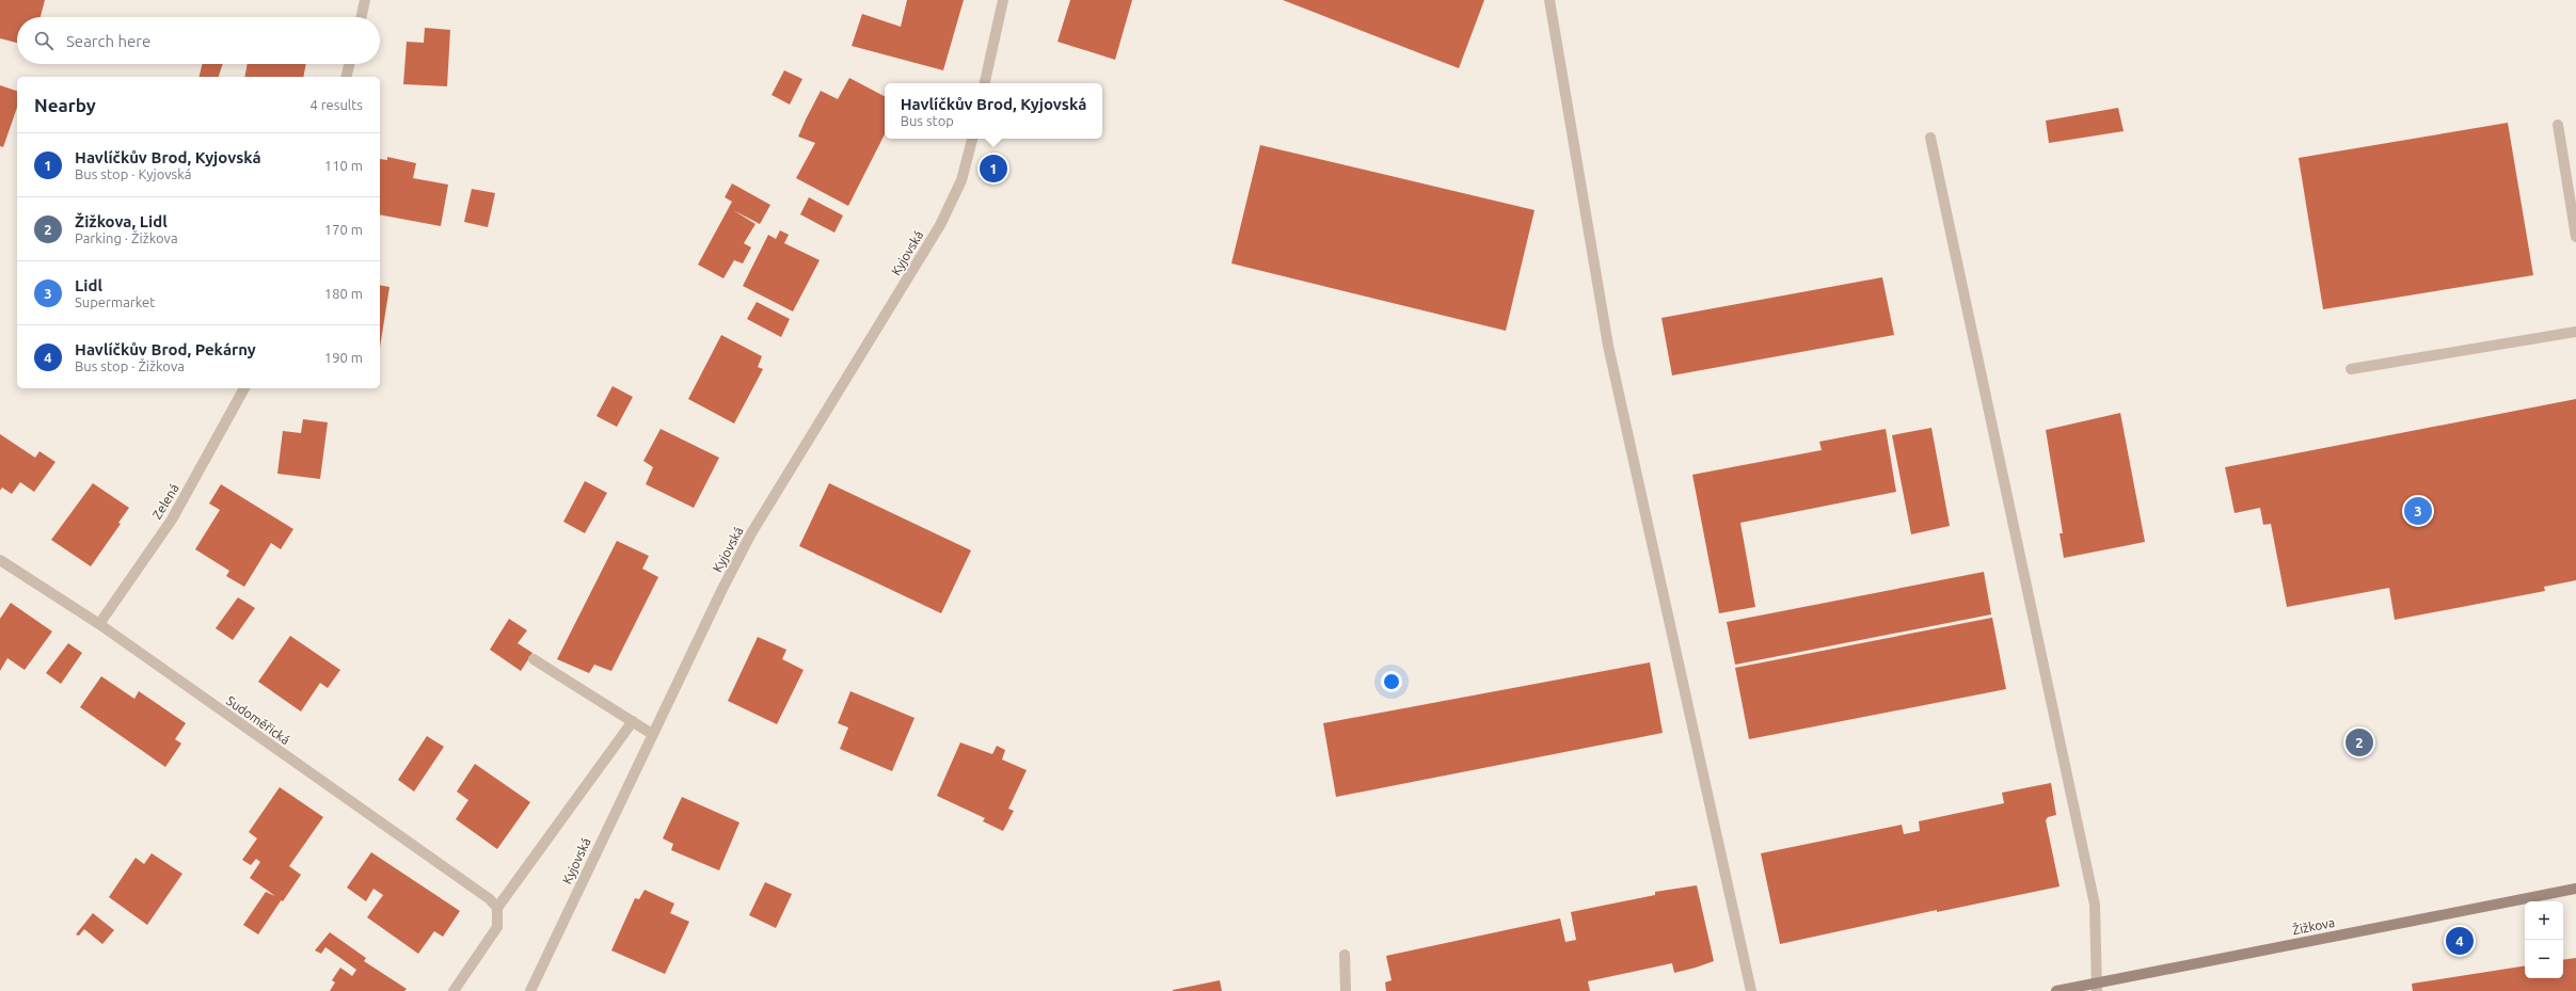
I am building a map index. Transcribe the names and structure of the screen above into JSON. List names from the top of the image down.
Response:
{
  "streets": {
    "main road": ["Žižkova"],
    "street": ["Kyjovská", "Zelená", "Sudoměřická"]
  },
  "crossings": [
    ["Zelená", "Sudoměřická"]
  ],
  "page": {
    "search": "Search here",
    "heading": ["Nearby", "4 results"],
    "popup": ["Havlíčkův Brod, Kyjovská", "Bus stop"],
    "list": [
      {
        "mark": "1",
        "name": "Havlíčkův Brod, Kyjovská",
        "note": "Bus stop · Kyjovská",
        "value": "110 m"
      },
      {
        "mark": "2",
        "name": "Žižkova, Lidl",
        "note": "Parking · Žižkova",
        "value": "170 m"
      },
      {
        "mark": "3",
        "name": "Lidl",
        "note": "Supermarket",
        "value": "180 m"
      },
      {
        "mark": "4",
        "name": "Havlíčkův Brod, Pekárny",
        "note": "Bus stop · Žižkova",
        "value": "190 m"
      }
    ],
    "pins": [
      "1",
      "3",
      "2",
      "4"
    ],
    "map_buttons": ["+", "−"]
  }
}
